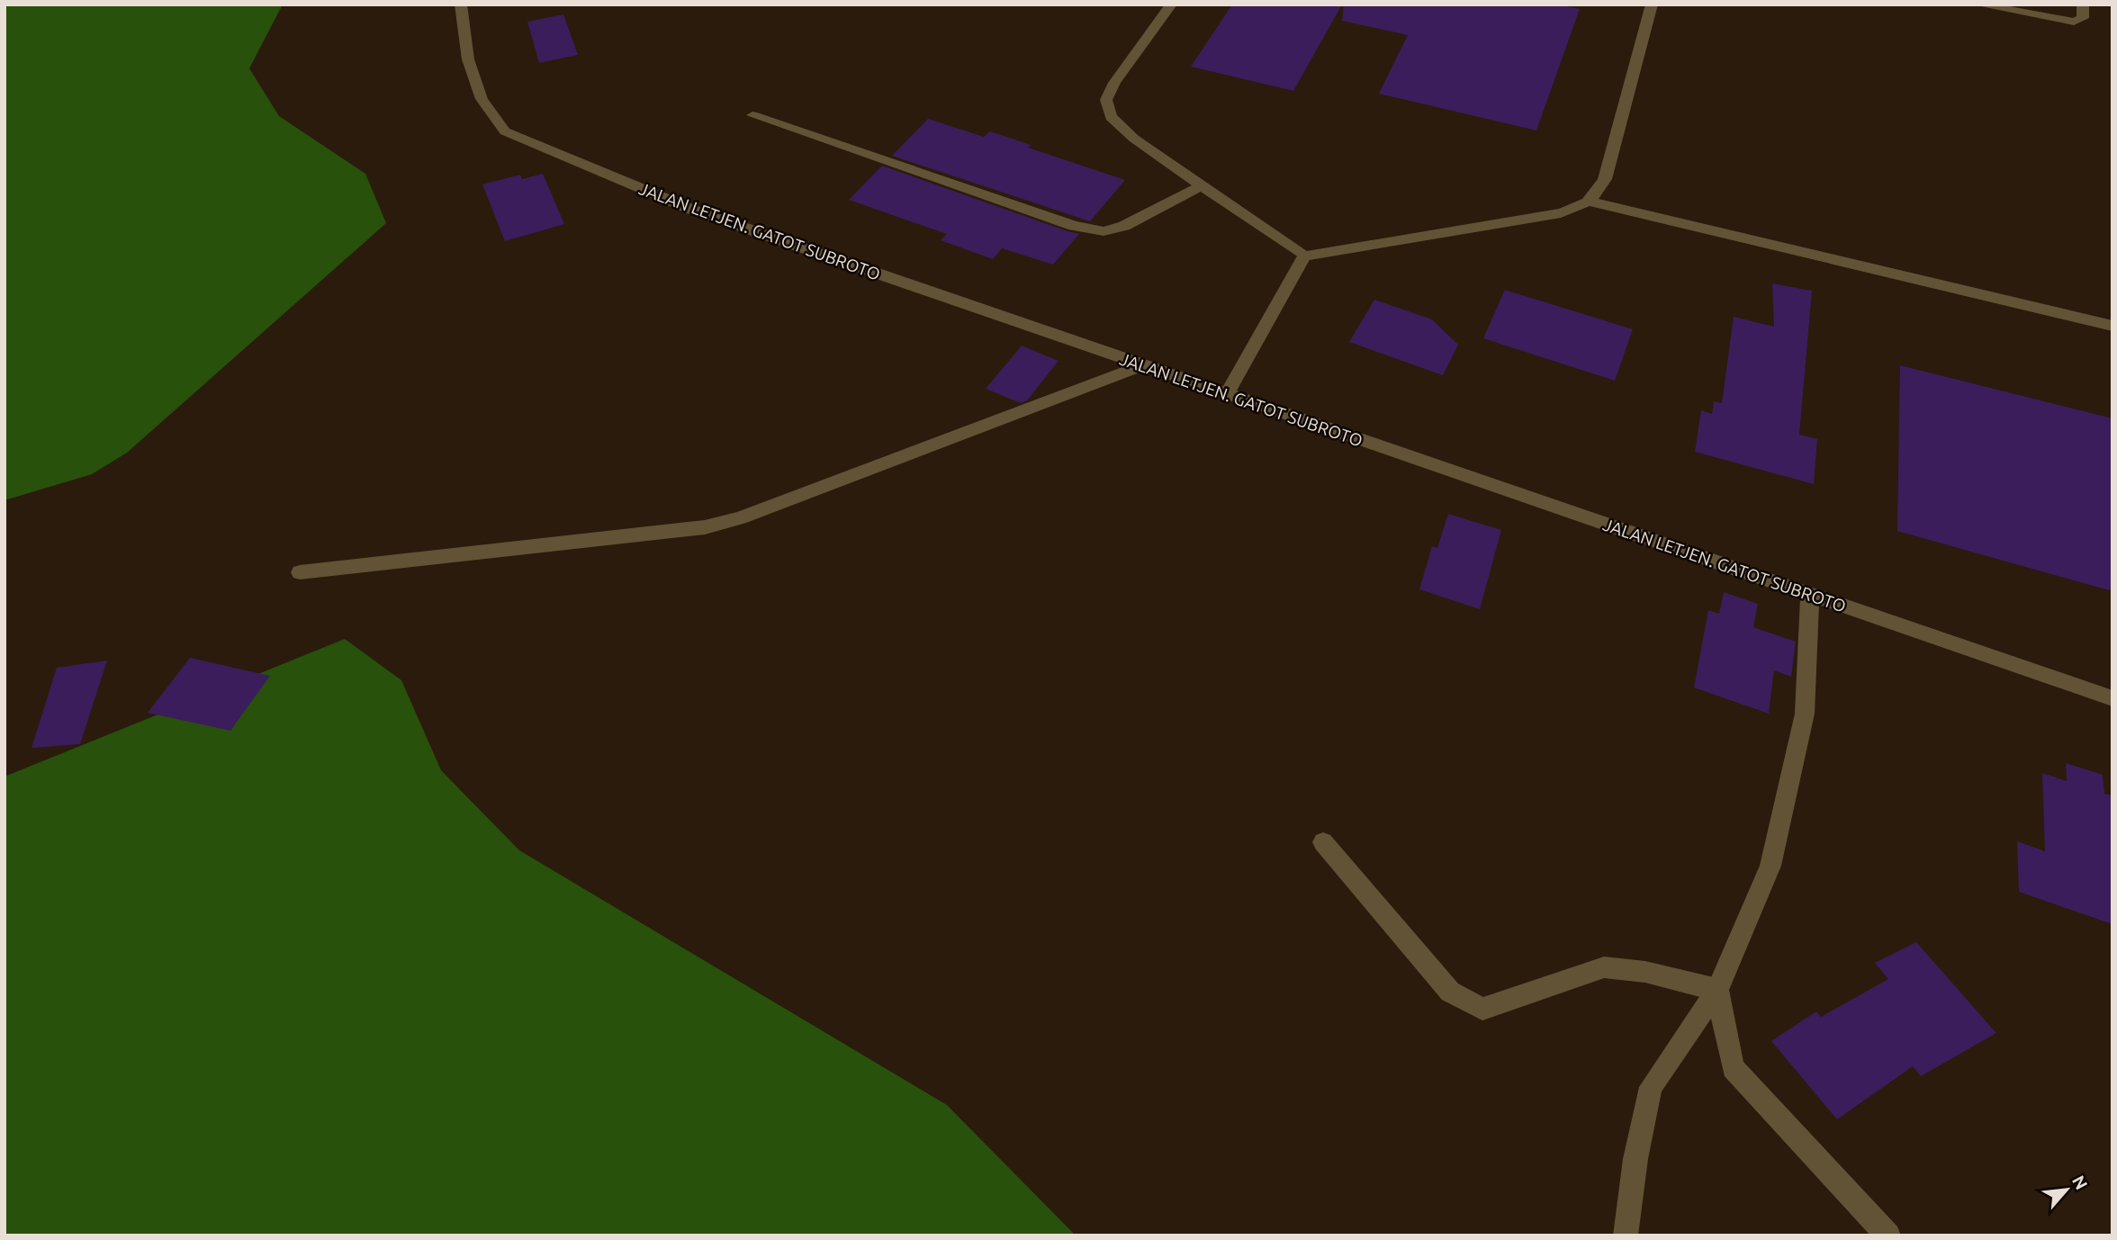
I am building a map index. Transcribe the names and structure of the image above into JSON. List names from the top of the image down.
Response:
{
  "streets": {
    "street": ["JALAN LETJEN. GATOT SUBROTO"]
  },
  "north": "top right"
}
